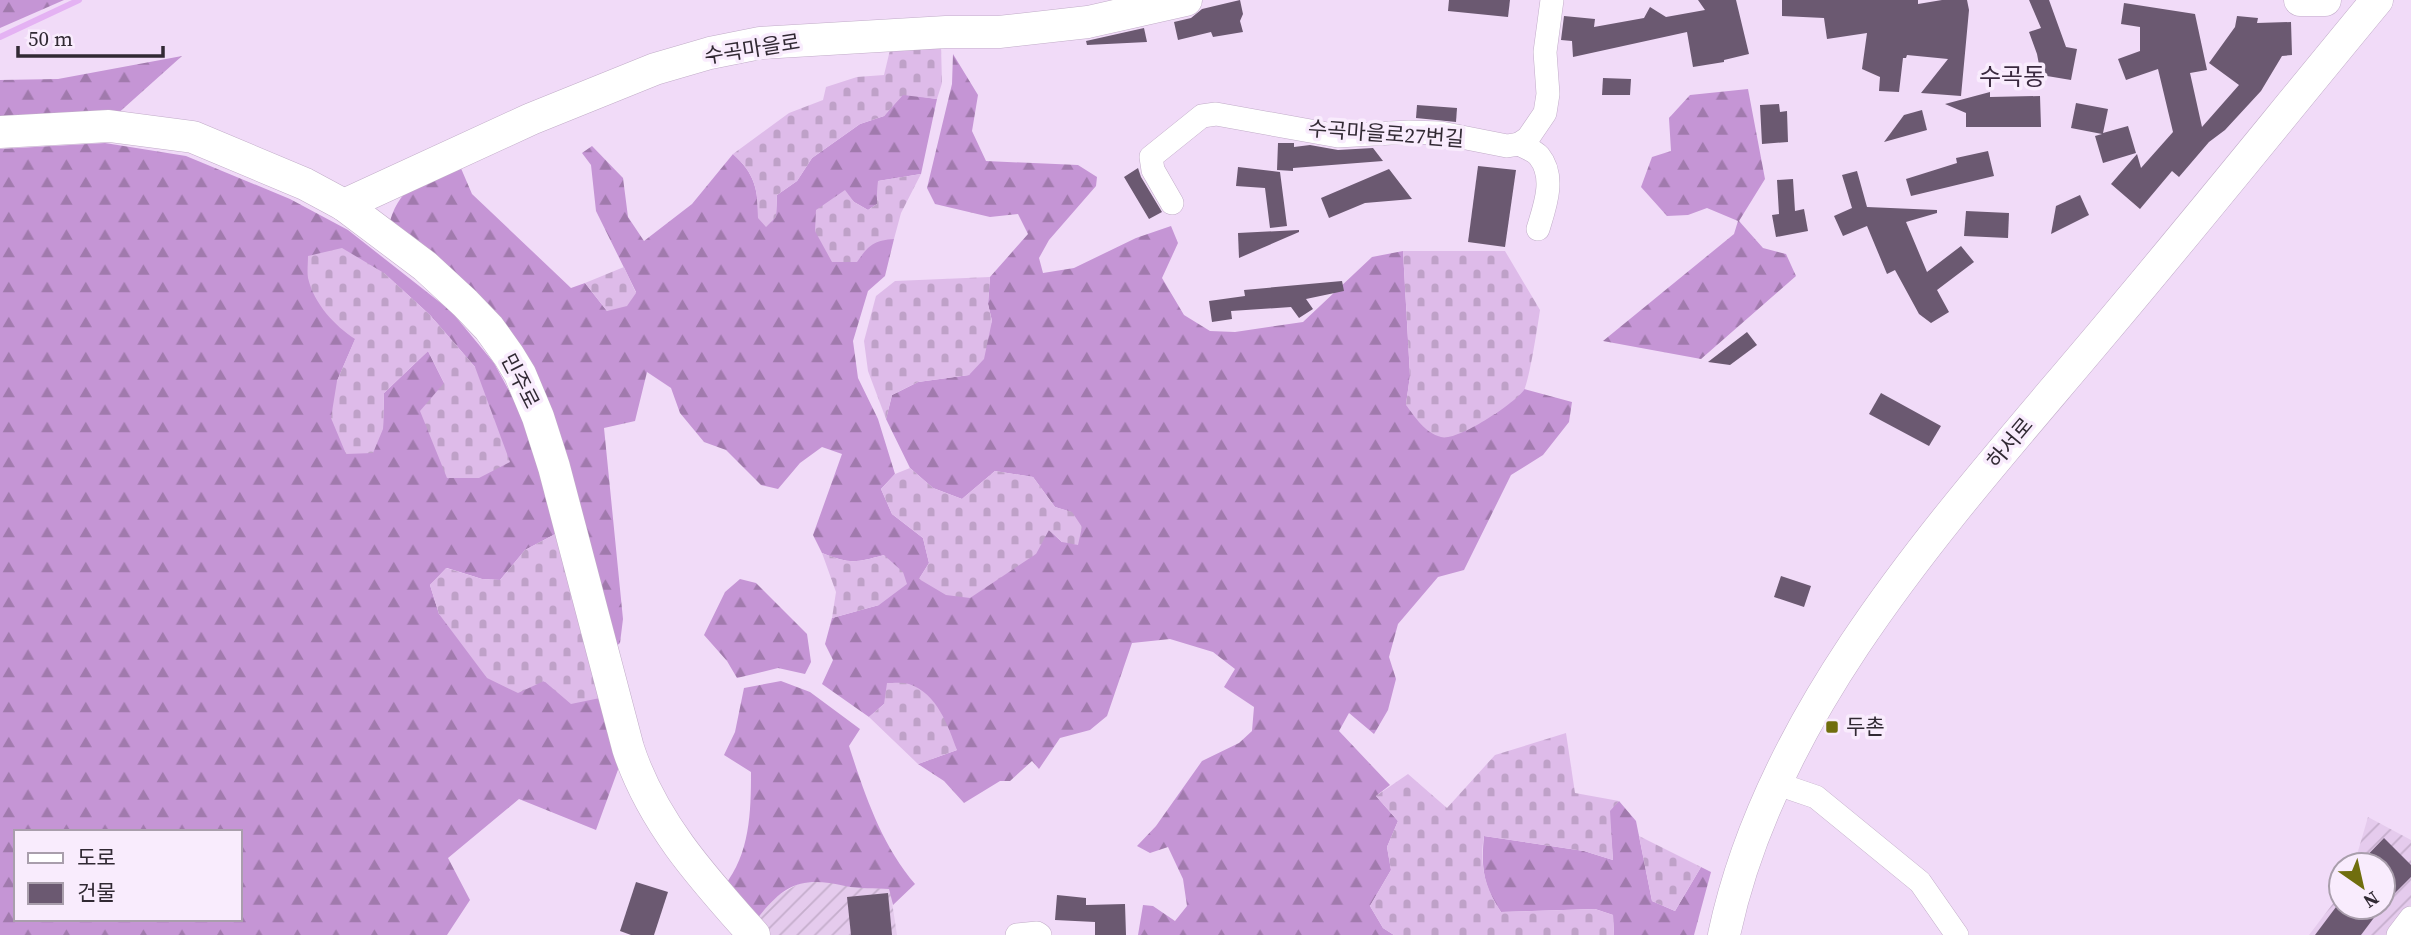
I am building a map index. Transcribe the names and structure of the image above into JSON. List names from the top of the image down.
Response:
{
  "streets": {
    "street": [
      "수곡마을로",
      "수곡마을로27번길",
      "민주로",
      "하서로"
    ]
  },
  "crossings": [
    ["수곡마을로", "민주로"]
  ],
  "districts": ["수곡동"],
  "places": {
    "transit": ["두촌"]
  },
  "legend": ["도로", "건물"],
  "scale_bar": "50 m",
  "north": "bottom right"
}
